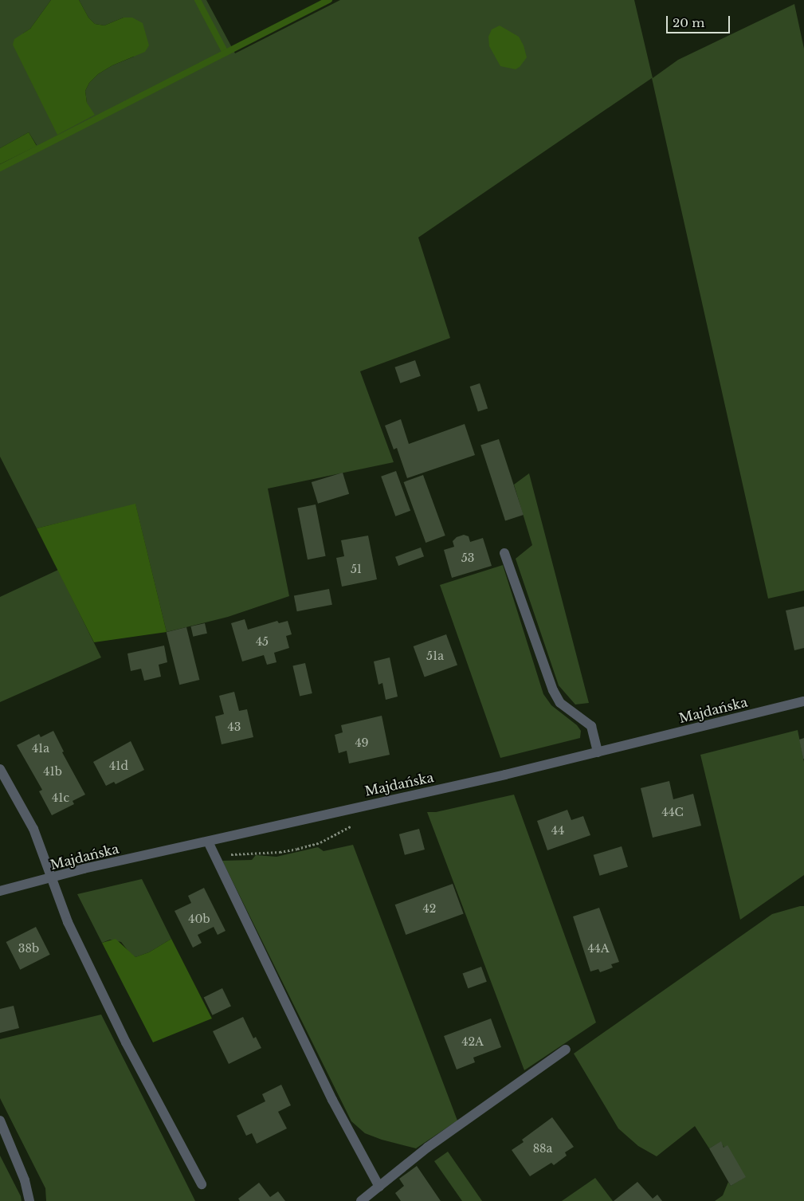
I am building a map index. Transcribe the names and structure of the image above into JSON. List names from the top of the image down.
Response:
{
  "streets": {
    "street": ["Majdańska"]
  },
  "house_numbers": [
    "53",
    "51",
    "45",
    "51a",
    "43",
    "49",
    "41a",
    "41d",
    "41b",
    "41c",
    "44C",
    "44",
    "42",
    "40b",
    "38b",
    "44A",
    "42A",
    "88a"
  ],
  "scale_bar": "20 m"
}
